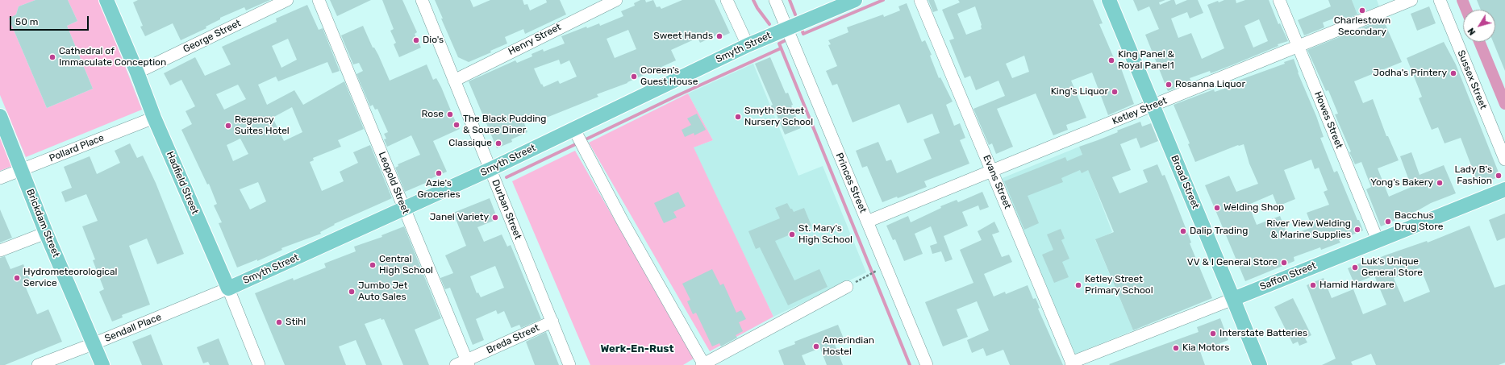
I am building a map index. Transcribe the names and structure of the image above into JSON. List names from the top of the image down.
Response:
{
  "streets": {
    "main road": [
      "Smyth Street",
      "Broad Street",
      "Hadfield Street",
      "Brickdam Street",
      "Saffon Street"
    ],
    "street": [
      "George Street",
      "Henry Street",
      "Sussex Street",
      "Ketley Street",
      "Howes Street",
      "Pollard Place",
      "Evans Street",
      "Leopold Street",
      "Princes Street",
      "Durban Street",
      "Sendall Place",
      "Breda Street"
    ]
  },
  "crossings": [
    ["George Street", "Hadfield Street"],
    ["Henry Street", "Durban Street"],
    ["Smyth Street", "Hadfield Street"],
    ["Smyth Street", "Leopold Street"],
    ["Smyth Street", "Princes Street"],
    ["Smyth Street", "Durban Street"],
    ["Smyth Street", "Sendall Place"],
    ["Ketley Street", "Howes Street"],
    ["Ketley Street", "Evans Street"],
    ["Ketley Street", "Broad Street"],
    ["Ketley Street", "Princes Street"],
    ["Howes Street", "Saffon Street"],
    ["Pollard Place", "Hadfield Street"],
    ["Pollard Place", "Brickdam Street"],
    ["Evans Street", "Saffon Street"],
    ["Broad Street", "Saffon Street"],
    ["Hadfield Street", "Sendall Place"],
    ["Leopold Street", "Breda Street"],
    ["Durban Street", "Breda Street"],
    ["Brickdam Street", "Sendall Place"]
  ],
  "districts": ["Werk-En-Rust"],
  "places": [
    "Charlestown Secondary",
    "Sweet Hands",
    "Dio's",
    "Cathedral of Immaculate Conception",
    "King Panel & Royal Panel1",
    "Jodha's Printery",
    "Coreen's Guest House",
    "Rosanna Liquor",
    "King's Liquor",
    "Rose",
    "Smyth Street Nursery School",
    "The Black Pudding & Souse Diner",
    "Regency Suites Hotel",
    "Classique",
    "Azie's Groceries",
    "Lady B's Fashion",
    "Yong's Bakery",
    "Welding Shop",
    "Janel Variety",
    "Bacchus Drug Store",
    "River View Welding & Marine Supplies",
    "Dalip Trading",
    "St. Mary's High School",
    "VV & I General Store",
    "Central High School",
    "Luk's Unique General Store",
    "Hydrometeorological Service",
    "Ketley Street Primary School",
    "Hamid Hardware",
    "Jumbo Jet Auto Sales",
    "Stihl",
    "Interstate Batteries",
    "Amerindian Hostel",
    "Kia Motors"
  ],
  "scale_bar": "50 m",
  "north": "bottom left"
}
